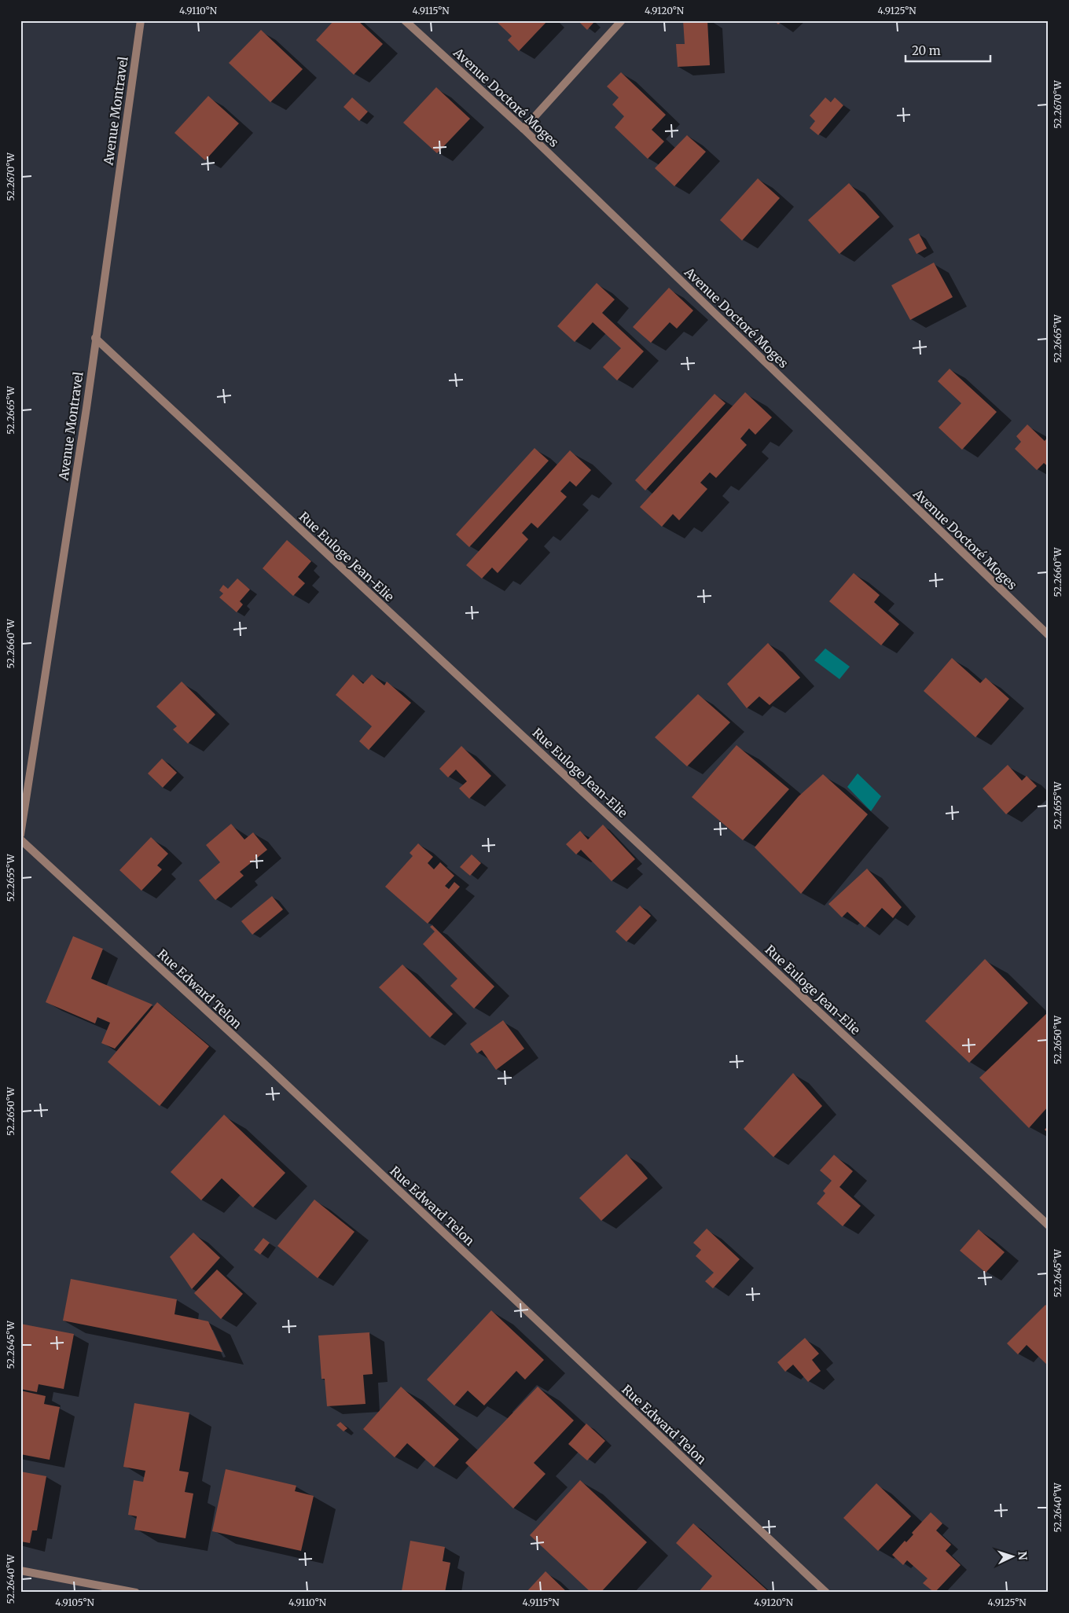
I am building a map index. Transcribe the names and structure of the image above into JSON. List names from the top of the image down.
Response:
{
  "streets": {
    "street": [
      "Avenue Doctoré Moges",
      "Avenue Montravel",
      "Rue Euloge Jean-Elie",
      "Rue Edward Telon"
    ]
  },
  "crossings": [
    ["Avenue Montravel", "Rue Euloge Jean-Elie"]
  ],
  "scale_bar": "20 m",
  "north": "right",
  "coordinates": [
    "4.9110°N",
    "4.9115°N",
    "4.9120°N",
    "4.9125°N",
    "52.2670°W",
    "52.2665°W",
    "52.2660°W",
    "52.2655°W",
    "52.2650°W",
    "52.2645°W",
    "52.2640°W",
    "4.9105°N"
  ]
}
